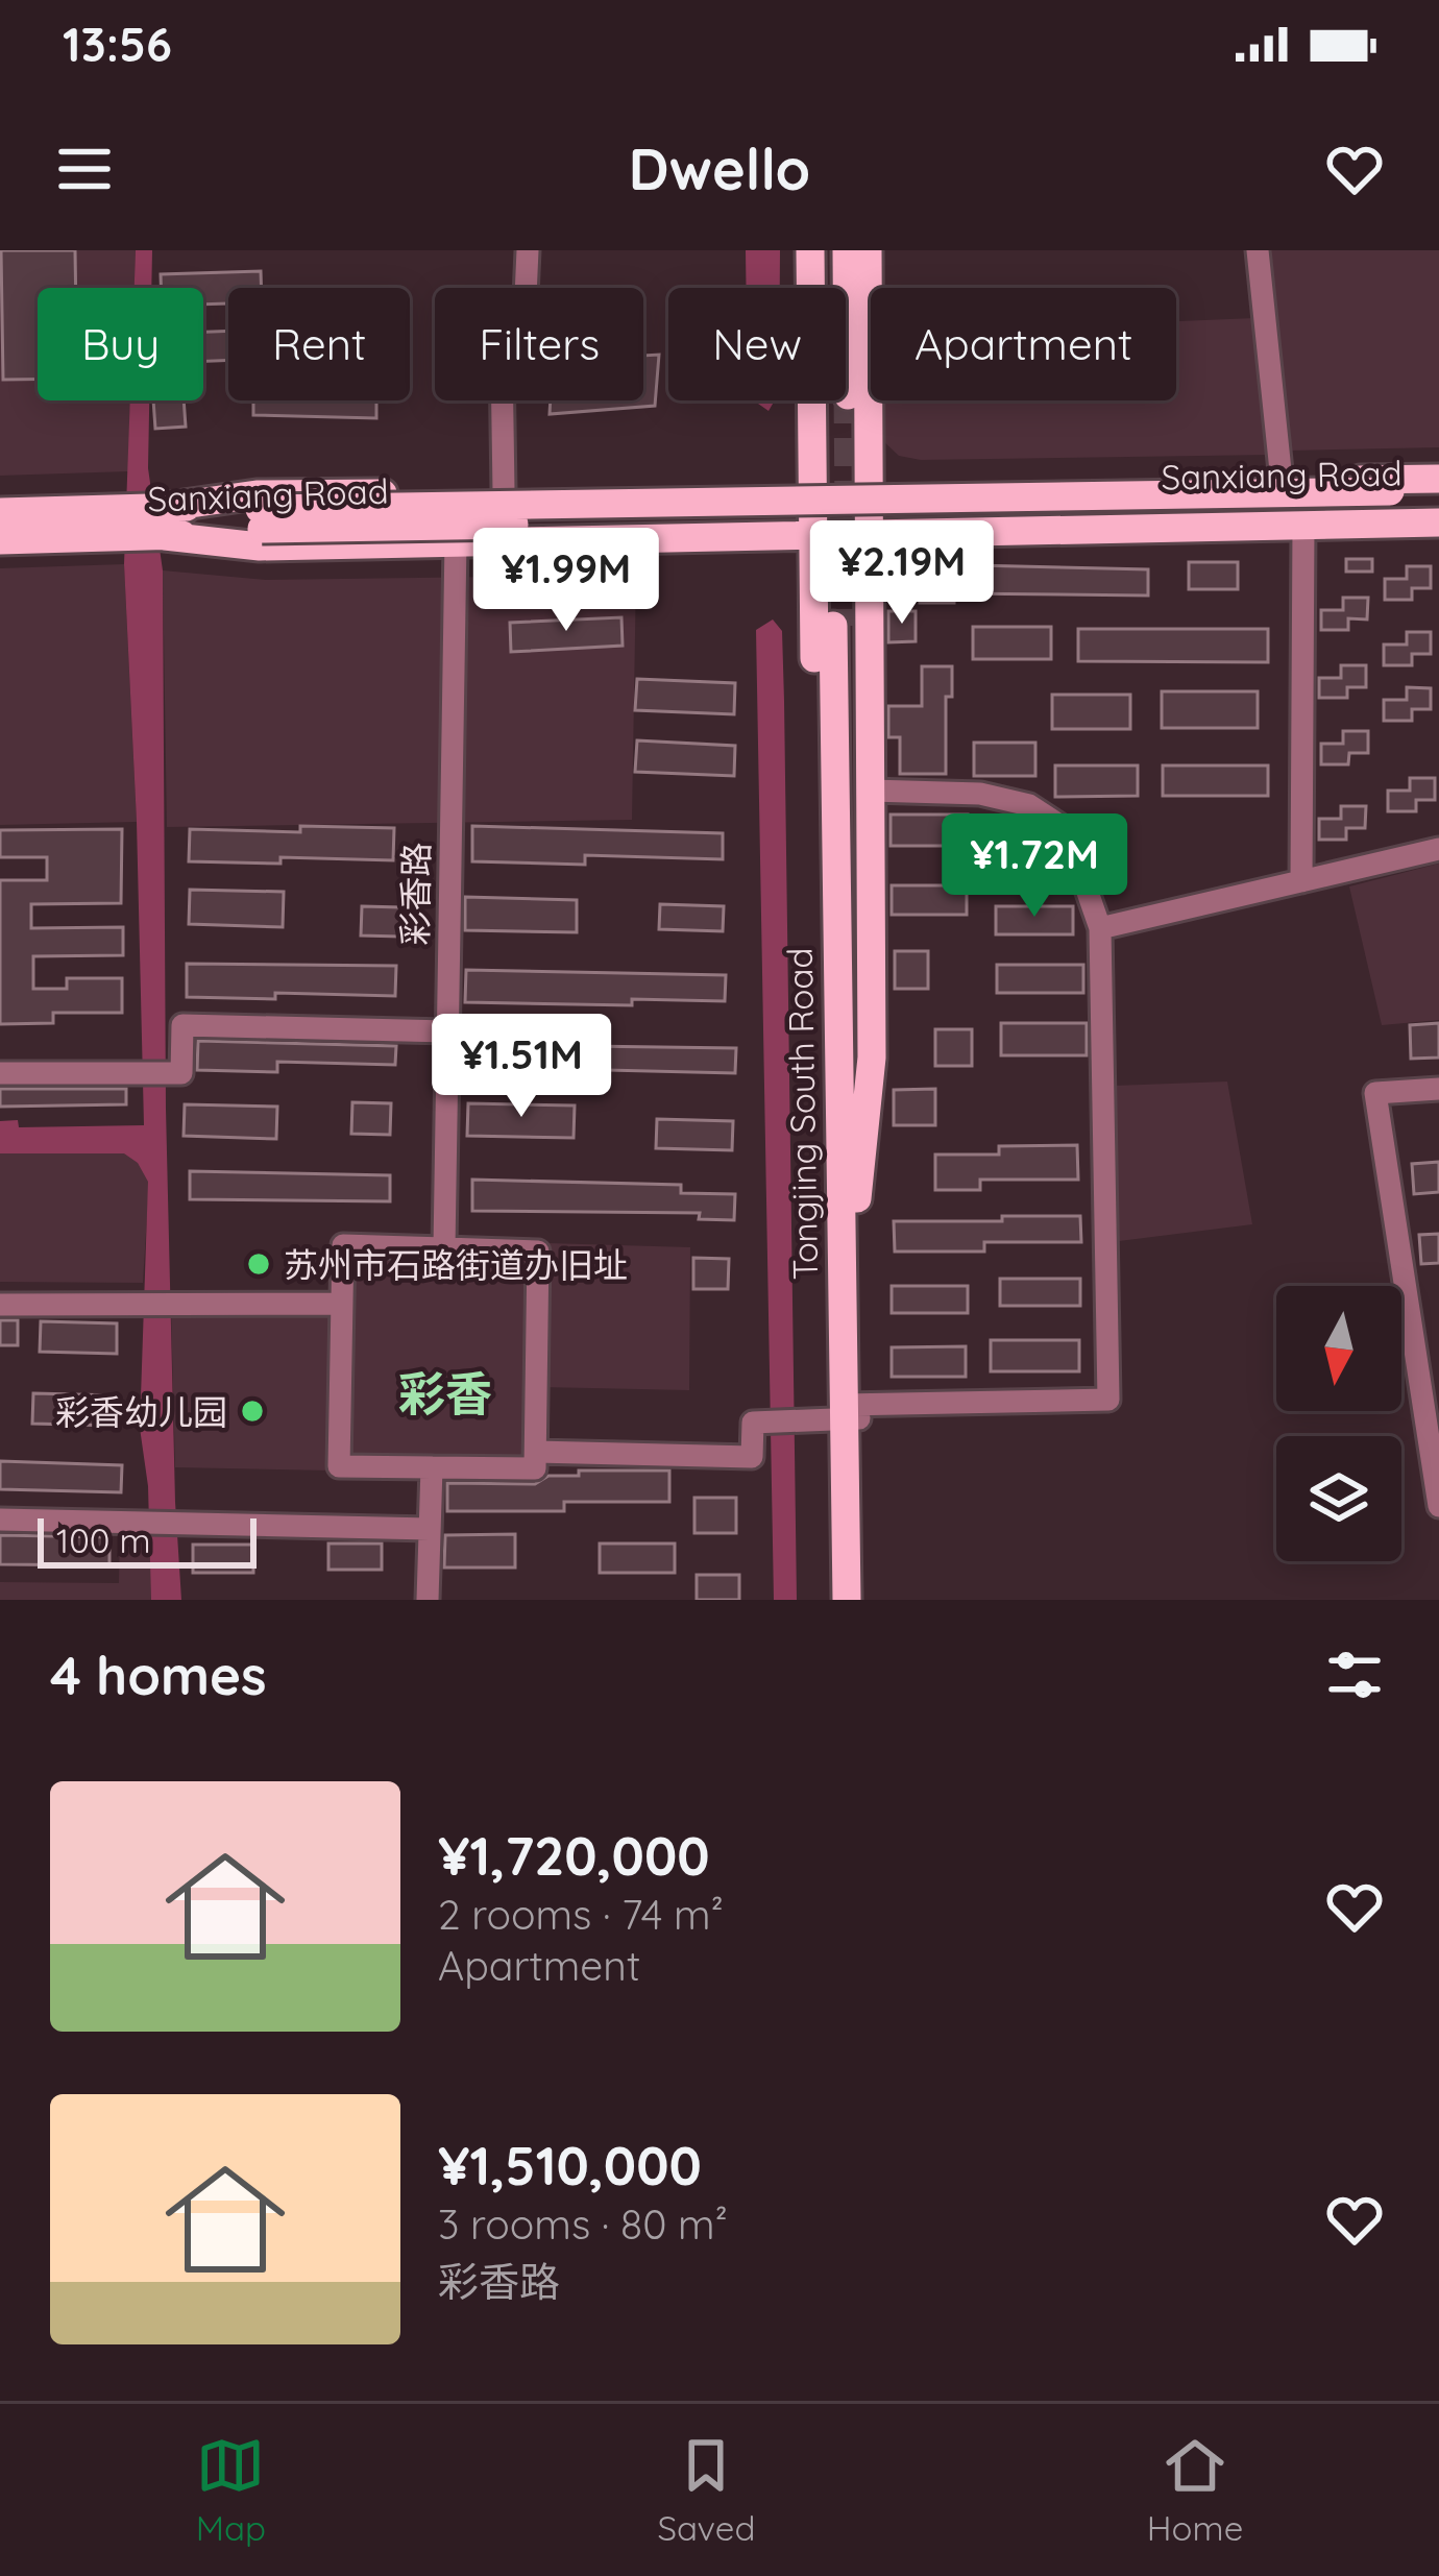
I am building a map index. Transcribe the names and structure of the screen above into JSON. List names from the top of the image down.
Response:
{
  "streets": {
    "main road": ["Sanxiang Road", "Tongjing South Road"],
    "street": ["彩香路"]
  },
  "districts": ["彩香"],
  "places": ["苏州市石路街道办旧址", "彩香幼儿园"],
  "scale_bar": "100 m",
  "north": "bottom",
  "page": {
    "status": "13:56",
    "header": "Dwello",
    "chip": [
      "Buy",
      "Rent",
      "Filters",
      "New",
      "Apartment"
    ],
    "price": [
      "¥2.19M",
      "¥1.99M",
      "¥1.72M",
      "¥1.51M"
    ],
    "scale": "100 m",
    "heading": "4 homes",
    "list": [
      {
        "name": "¥1,720,000",
        "note": "2 rooms · 74 m² · Apartment"
      },
      {
        "name": "¥1,510,000",
        "note": "3 rooms · 80 m² · 彩香路"
      }
    ],
    "tabs": ["Map", "Saved", "Home"]
  }
}
